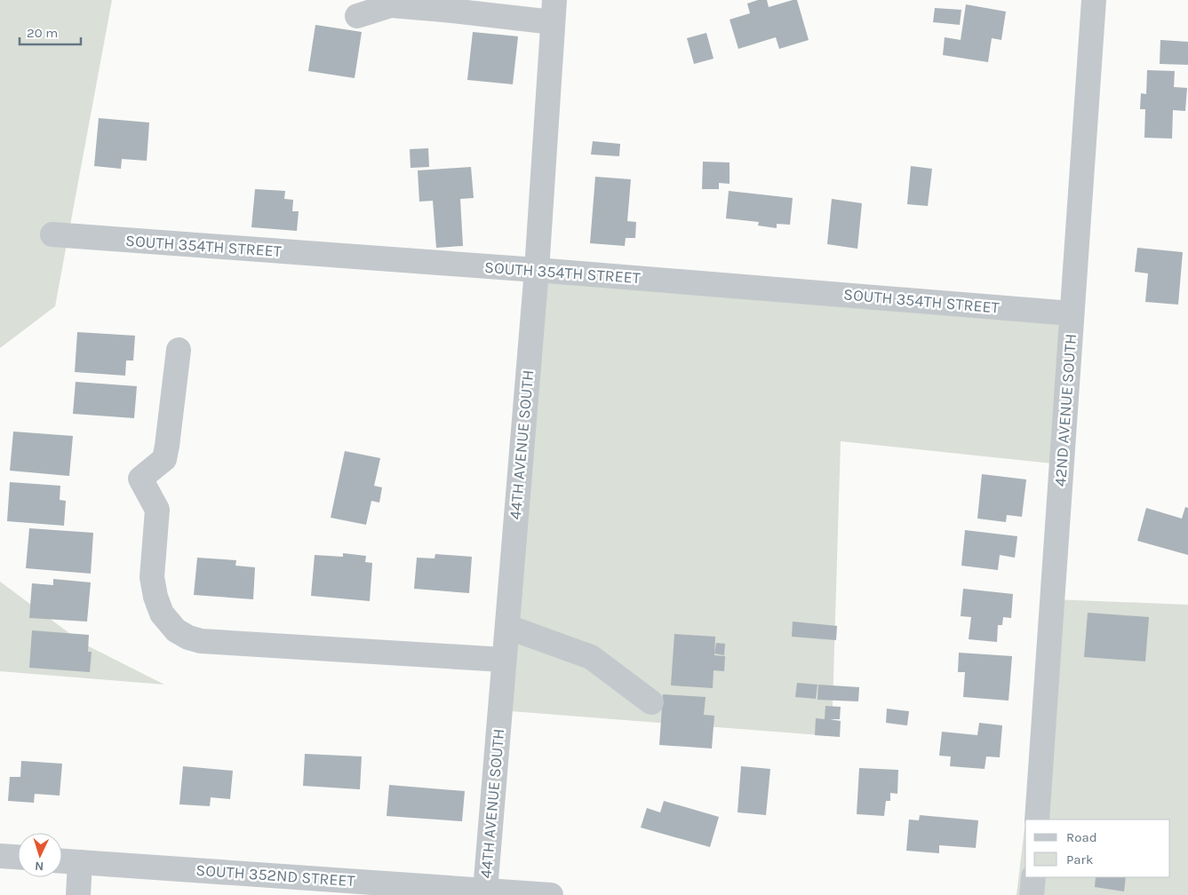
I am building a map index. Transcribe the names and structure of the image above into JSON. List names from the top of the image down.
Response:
{
  "streets": {
    "street": [
      "SOUTH 354TH STREET",
      "42ND AVENUE SOUTH",
      "44TH AVENUE SOUTH",
      "SOUTH 352ND STREET"
    ]
  },
  "crossings": [
    ["SOUTH 354TH STREET", "42ND AVENUE SOUTH"],
    ["SOUTH 354TH STREET", "44TH AVENUE SOUTH"],
    ["44TH AVENUE SOUTH", "SOUTH 352ND STREET"]
  ],
  "legend": ["Road", "Park"],
  "scale_bar": "20 m",
  "north": "bottom"
}
